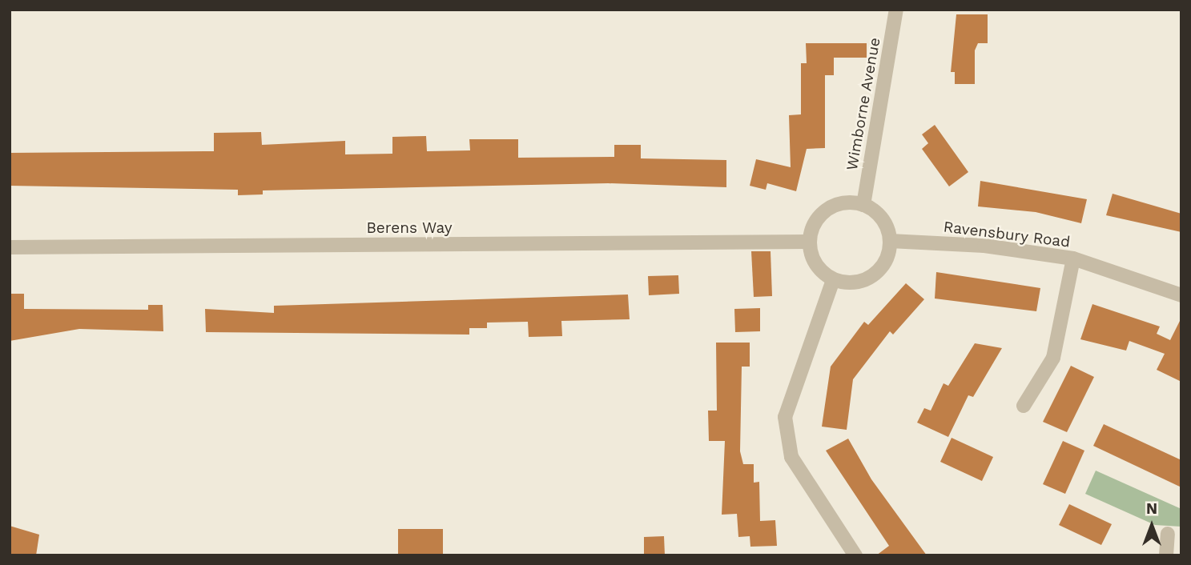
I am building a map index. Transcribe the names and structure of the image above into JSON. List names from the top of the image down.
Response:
{
  "streets": {
    "street": ["Wimborne Avenue", "Berens Way", "Ravensbury Road"]
  },
  "crossings": [
    ["Wimborne Avenue", "Berens Way"],
    ["Wimborne Avenue", "Ravensbury Road"],
    ["Berens Way", "Ravensbury Road"]
  ],
  "north": "top"
}
